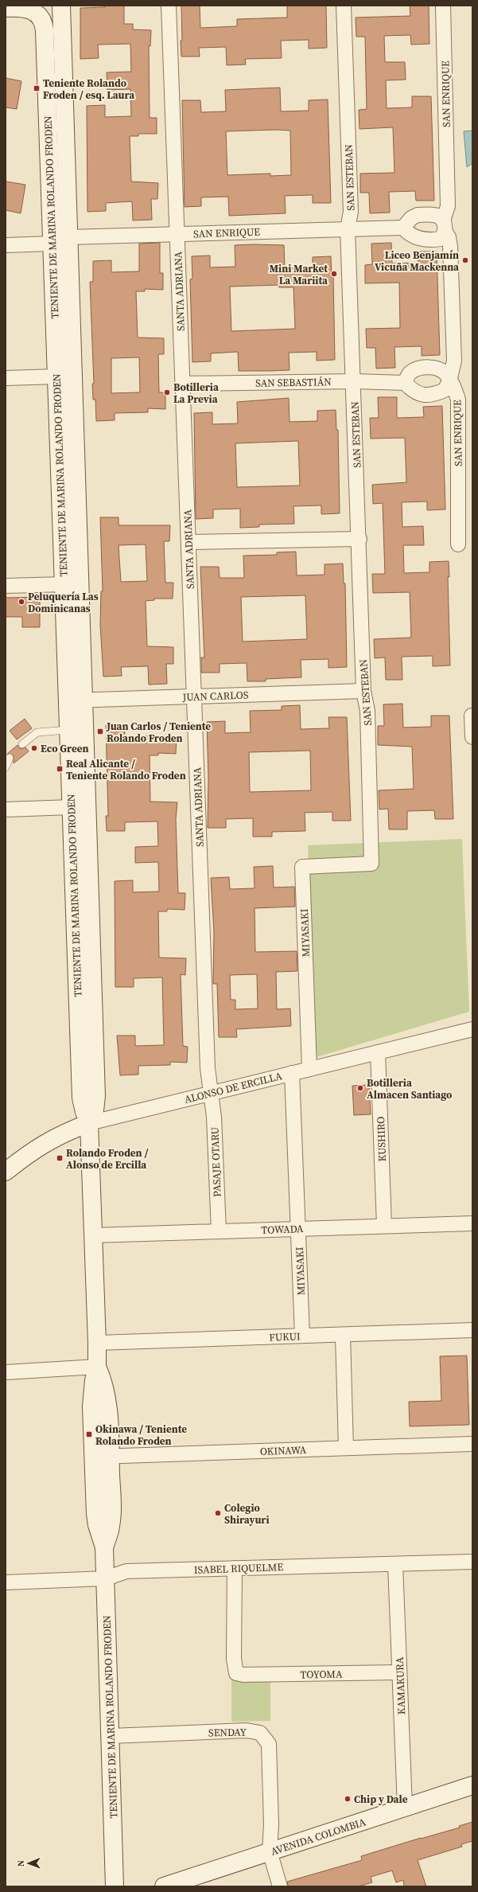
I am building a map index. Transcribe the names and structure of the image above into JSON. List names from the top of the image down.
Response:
{
  "streets": {
    "street": [
      "SAN ENRIQUE",
      "SAN ESTEBAN",
      "TENIENTE DE MARINA ROLANDO FRODEN",
      "SANTA ADRIANA",
      "SAN SEBASTIÁN",
      "JUAN CARLOS",
      "MIYASAKI",
      "ALONSO DE ERCILLA",
      "KUSHIRO",
      "PASAJE OTARU",
      "TOWADA",
      "FUKUI",
      "OKINAWA",
      "ISABEL RIQUELME",
      "TOYOMA",
      "KAMAKURA",
      "SENDAY",
      "AVENIDA COLOMBIA"
    ]
  },
  "crossings": [
    ["SAN ENRIQUE", "SAN ESTEBAN"],
    ["SAN ENRIQUE", "TENIENTE DE MARINA ROLANDO FRODEN"],
    ["SAN ENRIQUE", "SANTA ADRIANA"],
    ["SAN ENRIQUE", "SAN SEBASTIÁN"],
    ["SAN ESTEBAN", "SAN SEBASTIÁN"],
    ["SAN ESTEBAN", "JUAN CARLOS"],
    ["SAN ESTEBAN", "MIYASAKI"],
    ["TENIENTE DE MARINA ROLANDO FRODEN", "JUAN CARLOS"],
    ["TENIENTE DE MARINA ROLANDO FRODEN", "ALONSO DE ERCILLA"],
    ["TENIENTE DE MARINA ROLANDO FRODEN", "TOWADA"],
    ["TENIENTE DE MARINA ROLANDO FRODEN", "FUKUI"],
    ["TENIENTE DE MARINA ROLANDO FRODEN", "OKINAWA"],
    ["TENIENTE DE MARINA ROLANDO FRODEN", "ISABEL RIQUELME"],
    ["TENIENTE DE MARINA ROLANDO FRODEN", "SENDAY"],
    ["SANTA ADRIANA", "SAN SEBASTIÁN"],
    ["SANTA ADRIANA", "JUAN CARLOS"],
    ["SANTA ADRIANA", "ALONSO DE ERCILLA"],
    ["SANTA ADRIANA", "PASAJE OTARU"],
    ["MIYASAKI", "ALONSO DE ERCILLA"],
    ["MIYASAKI", "TOWADA"],
    ["MIYASAKI", "FUKUI"],
    ["ALONSO DE ERCILLA", "KUSHIRO"],
    ["ALONSO DE ERCILLA", "PASAJE OTARU"],
    ["KUSHIRO", "TOWADA"],
    ["PASAJE OTARU", "TOWADA"],
    ["ISABEL RIQUELME", "TOYOMA"],
    ["ISABEL RIQUELME", "KAMAKURA"],
    ["TOYOMA", "KAMAKURA"],
    ["KAMAKURA", "AVENIDA COLOMBIA"],
    ["SENDAY", "AVENIDA COLOMBIA"]
  ],
  "places": {
    "transit": [
      "Teniente Rolando Froden / esq. Laura",
      "Juan Carlos / Teniente Rolando Froden",
      "Real Alicante / Teniente Rolando Froden",
      "Rolando Froden / Alonso de Ercilla",
      "Okinawa / Teniente Rolando Froden"
    ],
    "other": [
      "Liceo Benjamín Vicuña Mackenna",
      "Mini Market La Mariita",
      "Botilleria La Previa",
      "Peluquería Las Dominicanas",
      "Eco Green",
      "Botilleria Almacen Santiago",
      "Colegio Shirayuri",
      "Chip y Dale"
    ]
  },
  "north": "left"
}
